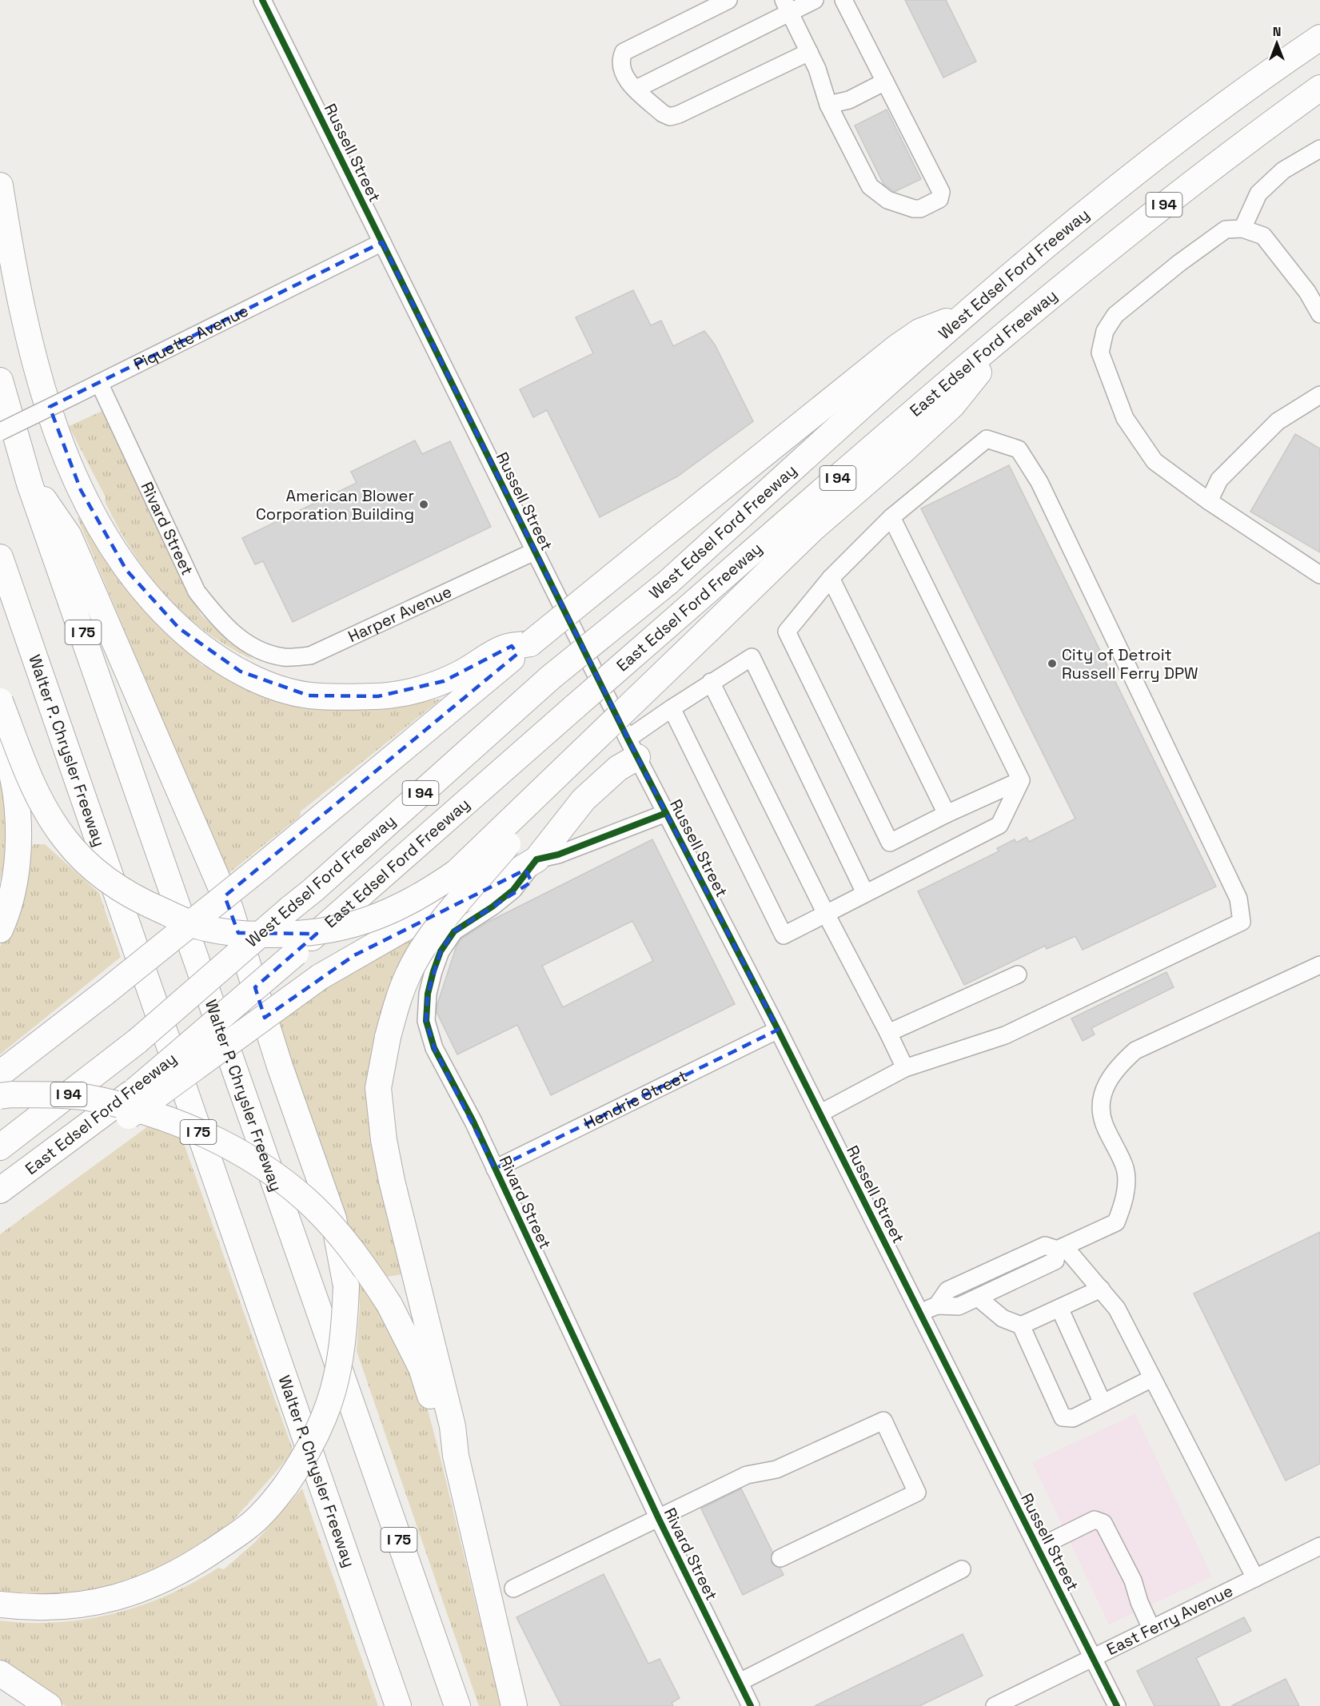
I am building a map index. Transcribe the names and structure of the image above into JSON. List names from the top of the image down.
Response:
{
  "streets": {
    "highway": [
      "I 94",
      "West Edsel Ford Freeway",
      "East Edsel Ford Freeway",
      "I 75",
      "Walter P. Chrysler Freeway"
    ],
    "street": [
      "Russell Street",
      "Piquette Avenue",
      "Rivard Street",
      "Harper Avenue",
      "Hendrie Street",
      "East Ferry Avenue"
    ]
  },
  "crossings": [
    ["Russell Street", "Piquette Avenue"],
    ["Russell Street", "Harper Avenue"],
    ["Russell Street", "Hendrie Street"],
    ["Russell Street", "East Ferry Avenue"],
    ["Piquette Avenue", "Rivard Street"],
    ["Rivard Street", "Harper Avenue"],
    ["Rivard Street", "Hendrie Street"],
    ["I 75", "Walter P. Chrysler Freeway"]
  ],
  "places": ["American Blower Corporation Building", "City of Detroit Russell Ferry DPW"],
  "north": "top"
}
